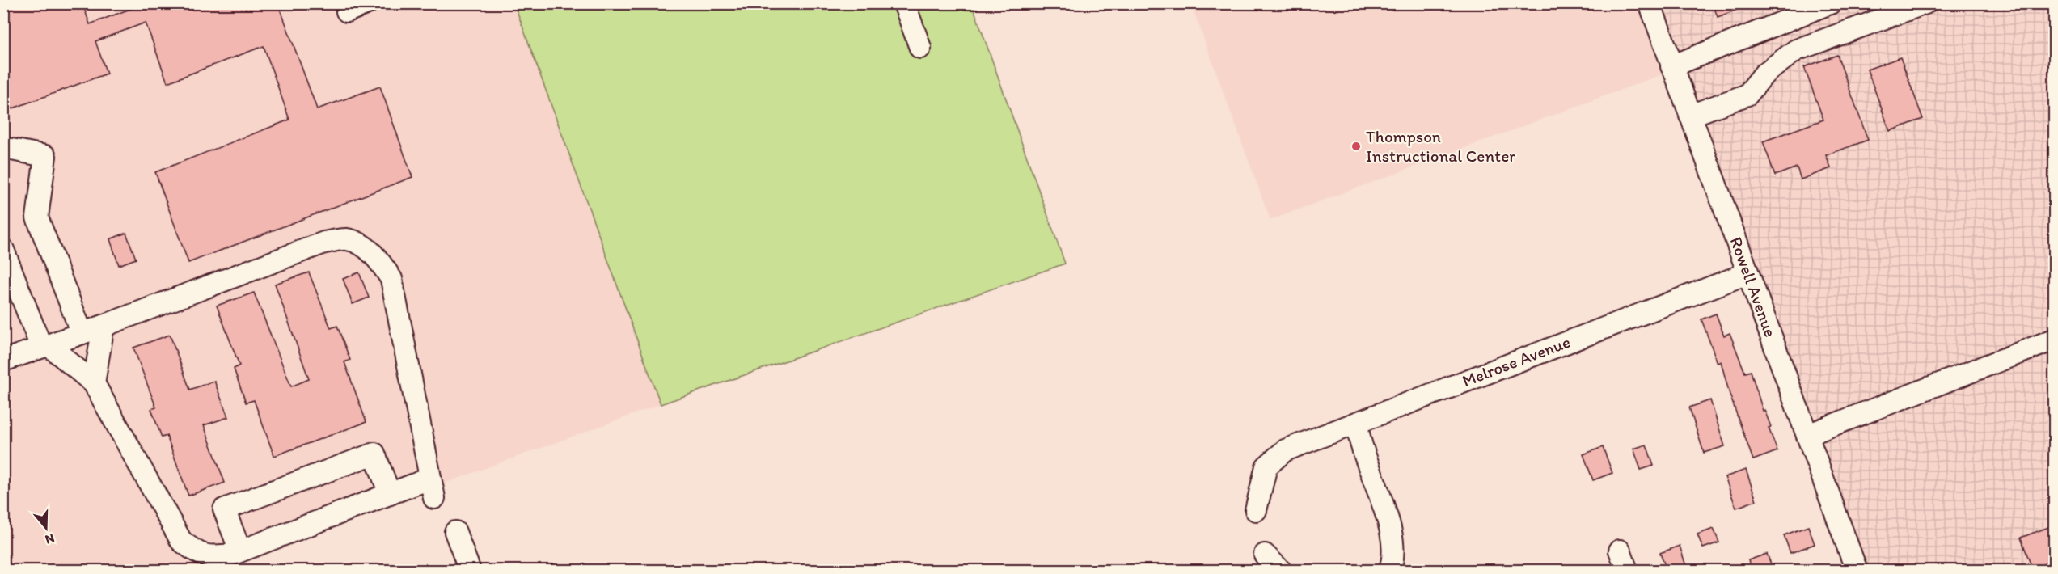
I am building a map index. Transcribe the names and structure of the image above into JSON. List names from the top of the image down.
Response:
{
  "streets": {
    "street": ["Rowell Avenue", "Melrose Avenue"]
  },
  "crossings": [
    ["Rowell Avenue", "Melrose Avenue"]
  ],
  "places": ["Thompson Instructional Center"],
  "north": "bottom"
}
